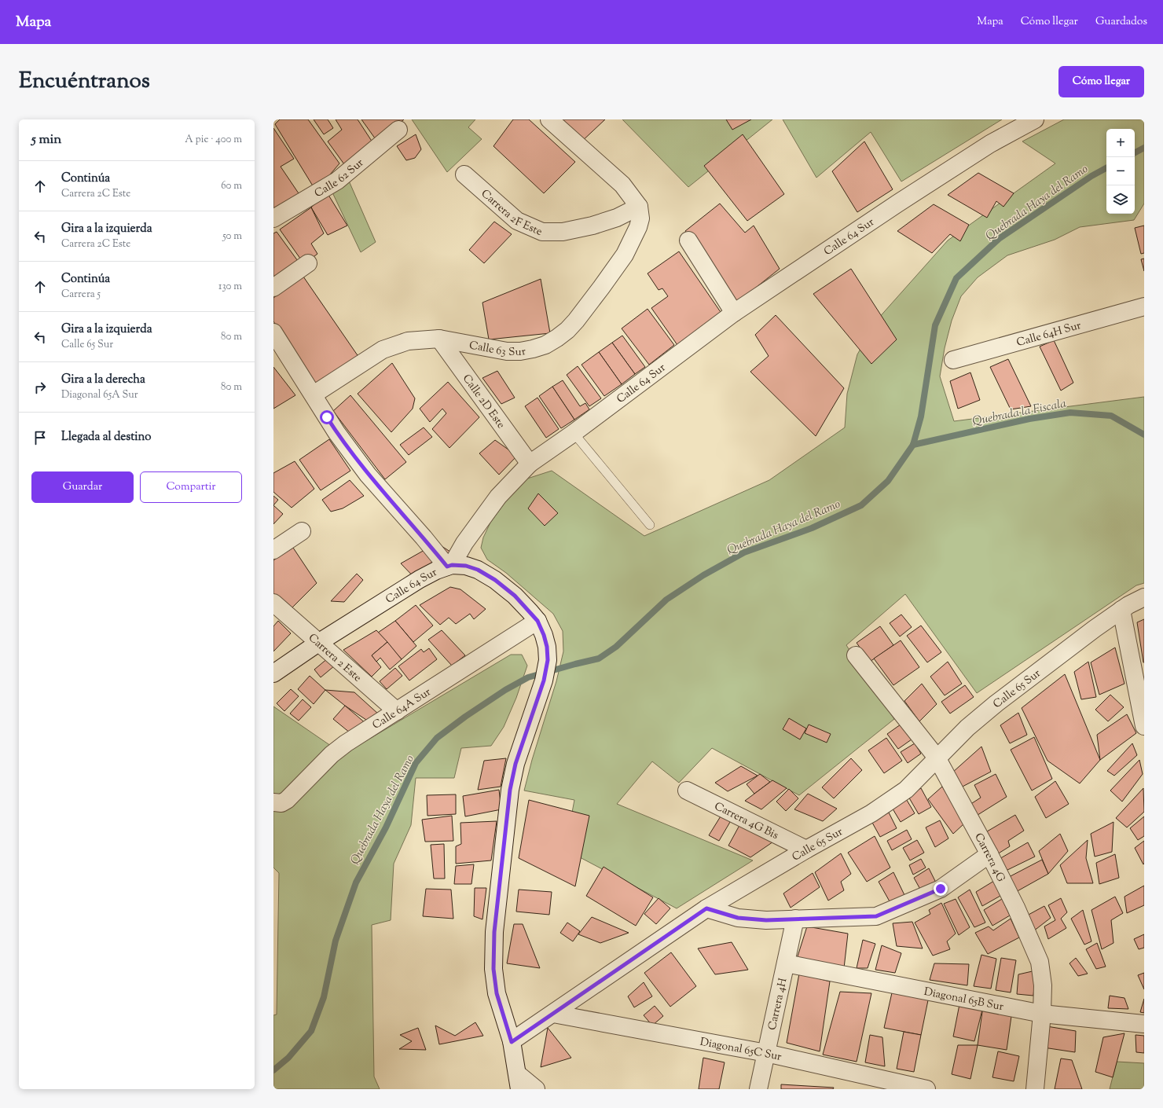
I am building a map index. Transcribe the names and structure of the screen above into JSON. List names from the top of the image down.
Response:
{
  "streets": {
    "street": [
      "Calle 62 Sur",
      "Carrera 2F Este",
      "Calle 64 Sur",
      "Calle 64H Sur",
      "Calle 63 Sur",
      "Calle 2D Este",
      "Carrera 2 Este",
      "Calle 65 Sur",
      "Calle 64A Sur",
      "Carrera 4G Bis",
      "Carrera 4G",
      "Diagonal 65B Sur",
      "Carrera 4H",
      "Diagonal 65C Sur"
    ]
  },
  "crossings": [
    ["Carrera 2F Este", "Calle 63 Sur"],
    ["Calle 64 Sur", "Calle 2D Este"],
    ["Calle 64 Sur", "Carrera 2 Este"],
    ["Calle 63 Sur", "Calle 2D Este"],
    ["Carrera 2 Este", "Calle 64A Sur"],
    ["Calle 65 Sur", "Carrera 4G Bis"],
    ["Calle 65 Sur", "Carrera 4G"],
    ["Calle 65 Sur", "Diagonal 65C Sur"],
    ["Carrera 4G", "Diagonal 65B Sur"],
    ["Diagonal 65B Sur", "Carrera 4H"],
    ["Carrera 4H", "Diagonal 65C Sur"]
  ],
  "water": ["Quebrada Haya del Ramo", "Quebrada la Fiscala"],
  "page": {
    "header": "Mapa",
    "nav": ["Mapa", "Cómo llegar", "Guardados"],
    "title": "Encuéntranos",
    "buttons": [
      "Cómo llegar",
      ["Guardar", "Compartir"]
    ],
    "heading": ["5 min", "A pie · 400 m"],
    "map_buttons": ["+", "−"],
    "list": [
      ["Continúa", "Carrera 2C Este", "60 m"],
      ["Gira a la izquierda", "Carrera 2C Este", "50 m"],
      ["Continúa", "Carrera 5", "130 m"],
      ["Gira a la izquierda", "Calle 65 Sur", "80 m"],
      ["Gira a la derecha", "Diagonal 65A Sur", "80 m"],
      "Llegada al destino"
    ]
  }
}
